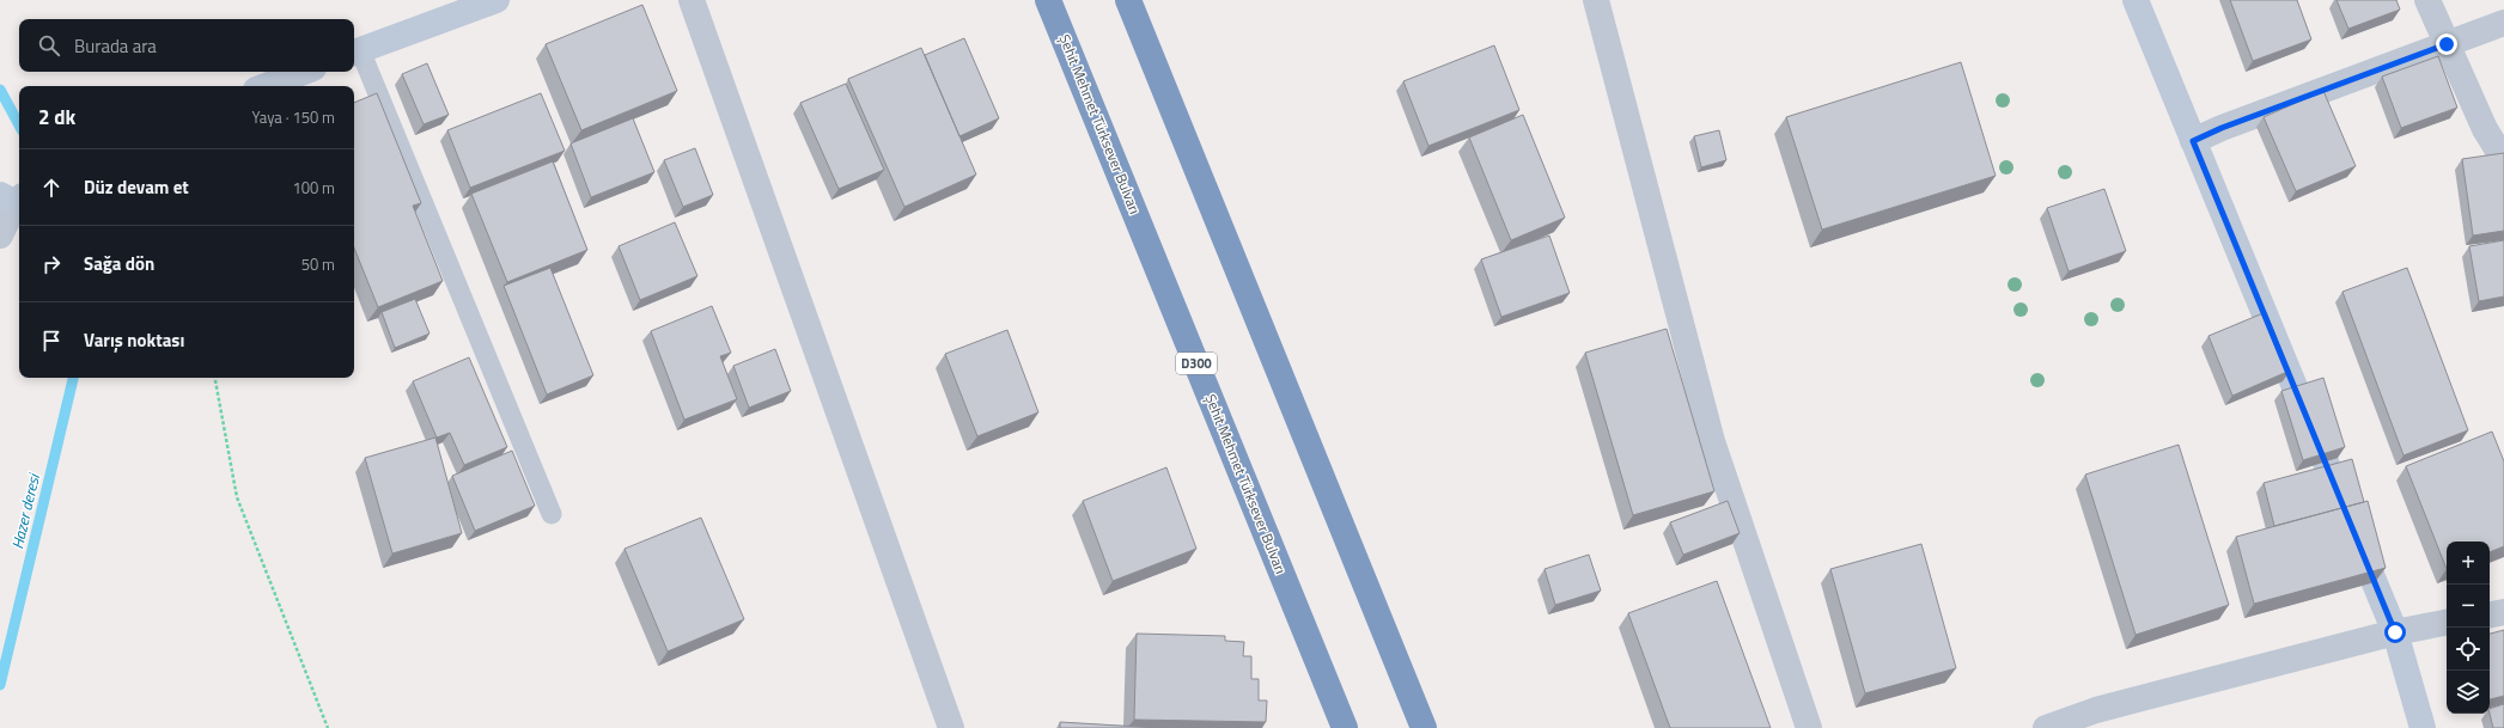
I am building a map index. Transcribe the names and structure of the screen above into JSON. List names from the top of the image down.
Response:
{
  "streets": {
    "highway": ["Şehit Mehmet Türksever Bulvarı", "D300"]
  },
  "water": ["Hazer deresi"],
  "page": {
    "search": "Burada ara",
    "heading": ["2 dk", "Yaya · 150 m"],
    "list": [
      ["Düz devam et", "100 m"],
      ["Sağa dön", "50 m"],
      "Varış noktası"
    ],
    "map_buttons": ["+", "−"]
  }
}
